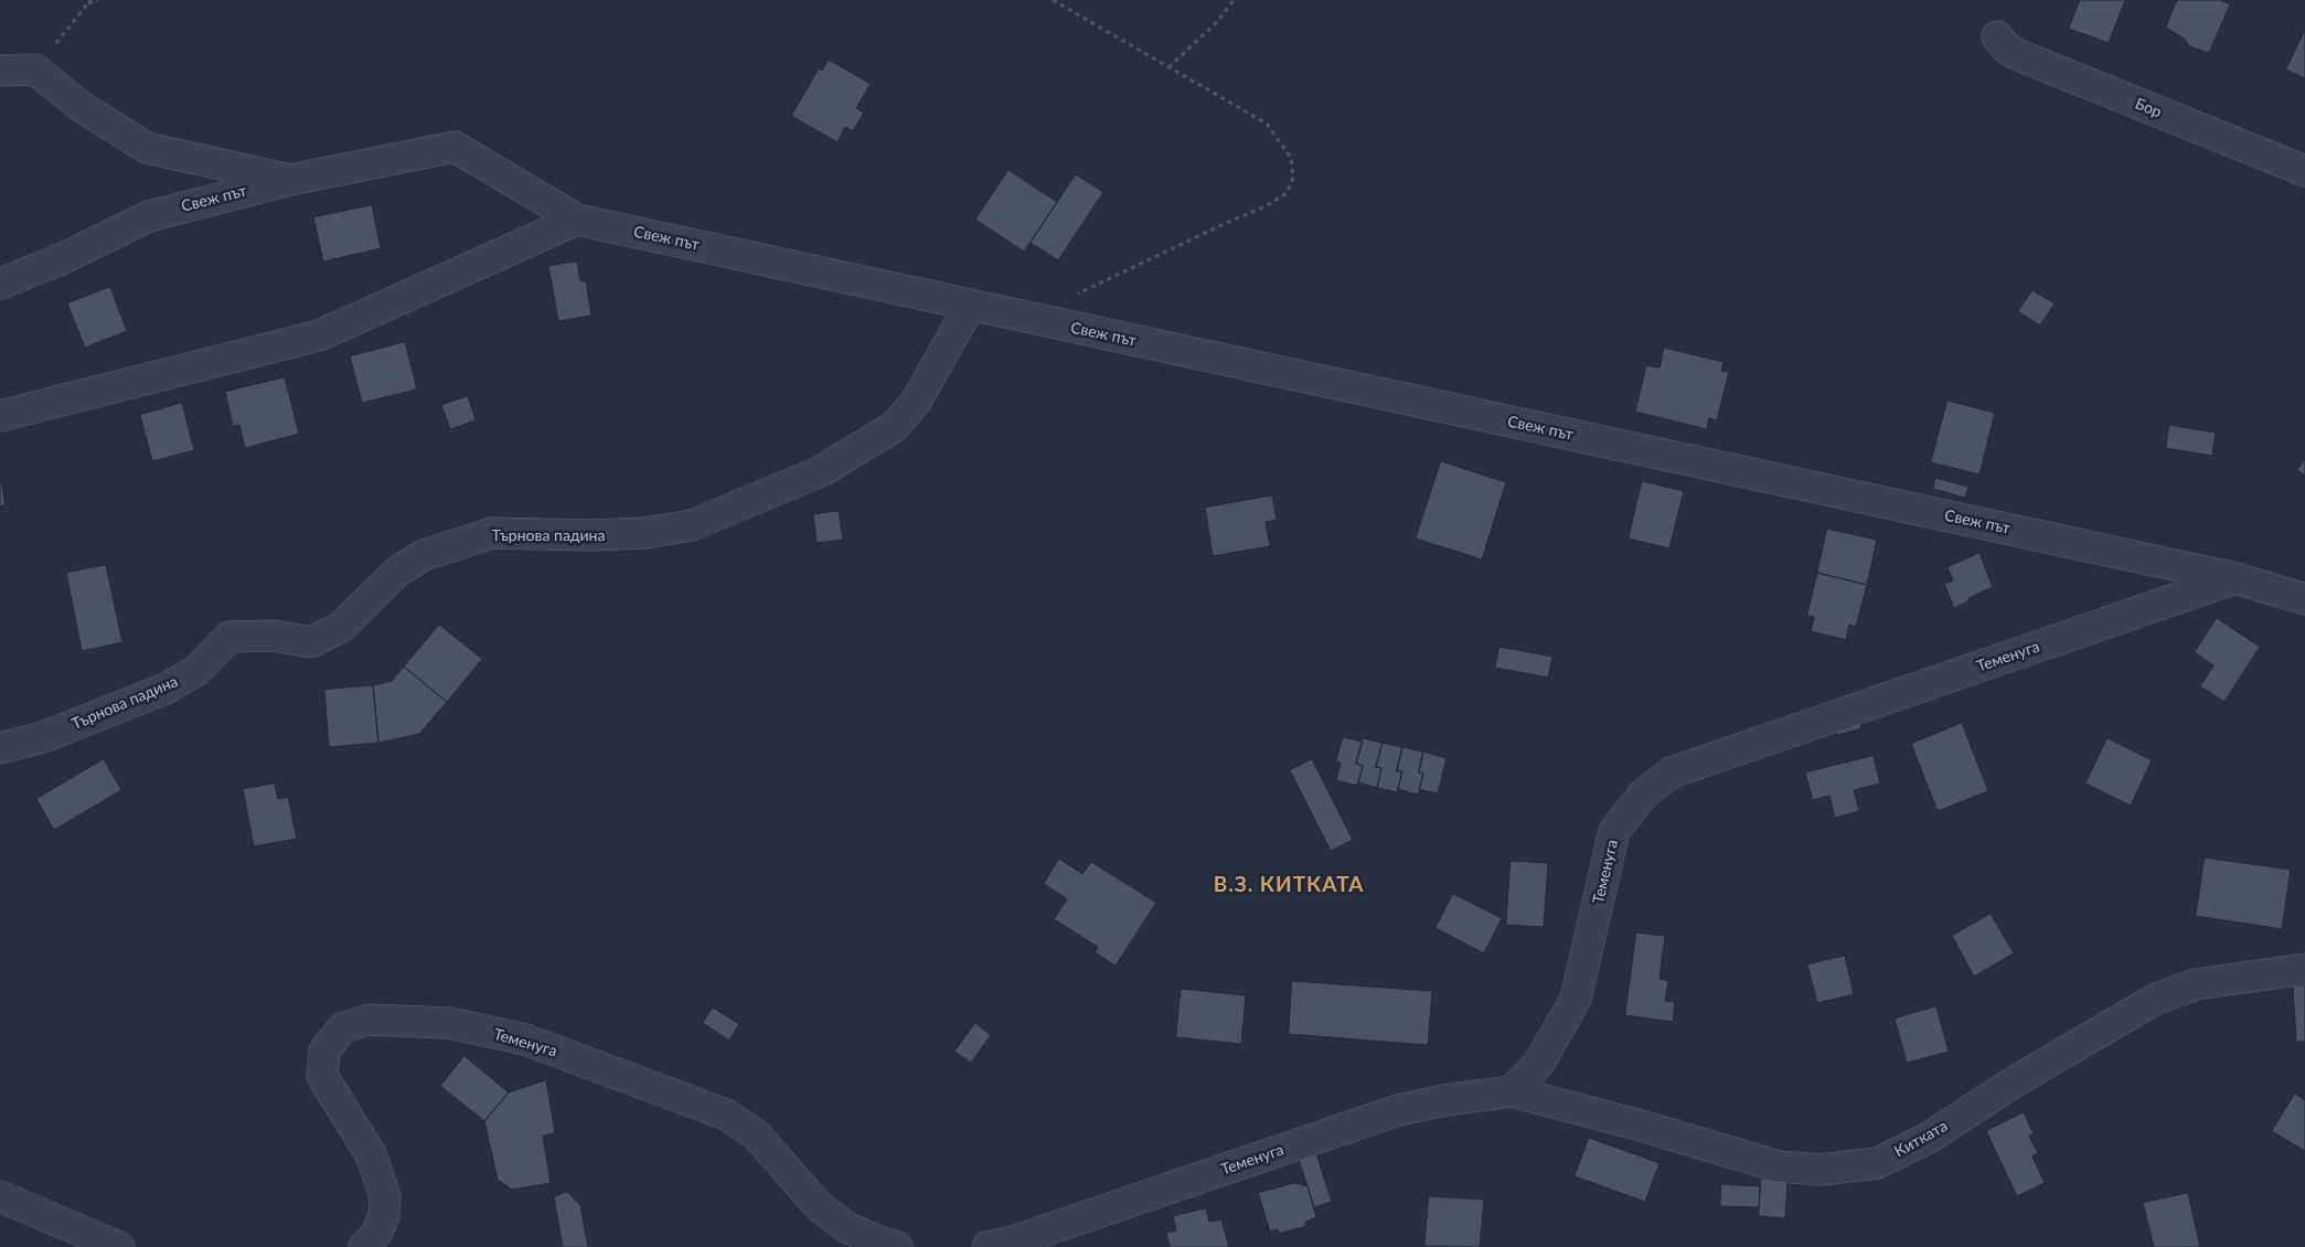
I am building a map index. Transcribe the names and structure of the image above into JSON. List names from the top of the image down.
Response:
{
  "streets": {
    "street": [
      "Бор",
      "Свеж път",
      "Търнова падина",
      "Теменуга",
      "Китката"
    ]
  },
  "crossings": [
    ["Свеж път", "Търнова падина"],
    ["Свеж път", "Теменуга"],
    ["Теменуга", "Китката"]
  ],
  "districts": ["В.З. КИТКАТА"]
}
